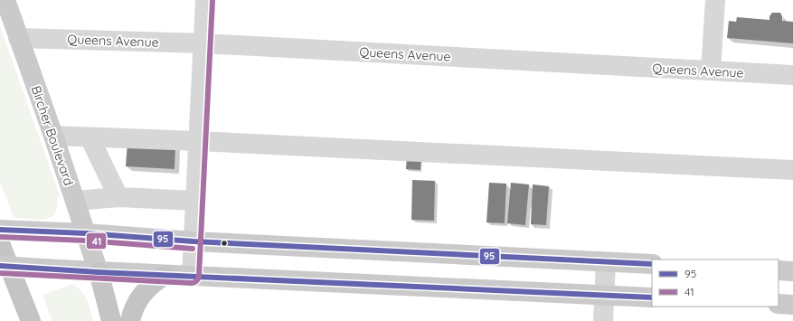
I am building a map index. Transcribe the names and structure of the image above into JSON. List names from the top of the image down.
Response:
{
  "streets": {
    "main road": ["Bircher Boulevard"],
    "street": ["Queens Avenue"]
  },
  "crossings": [
    ["Queens Avenue", "Bircher Boulevard"]
  ],
  "lines": ["transit line 41", "transit line 95"],
  "legend": ["95", "41"]
}
